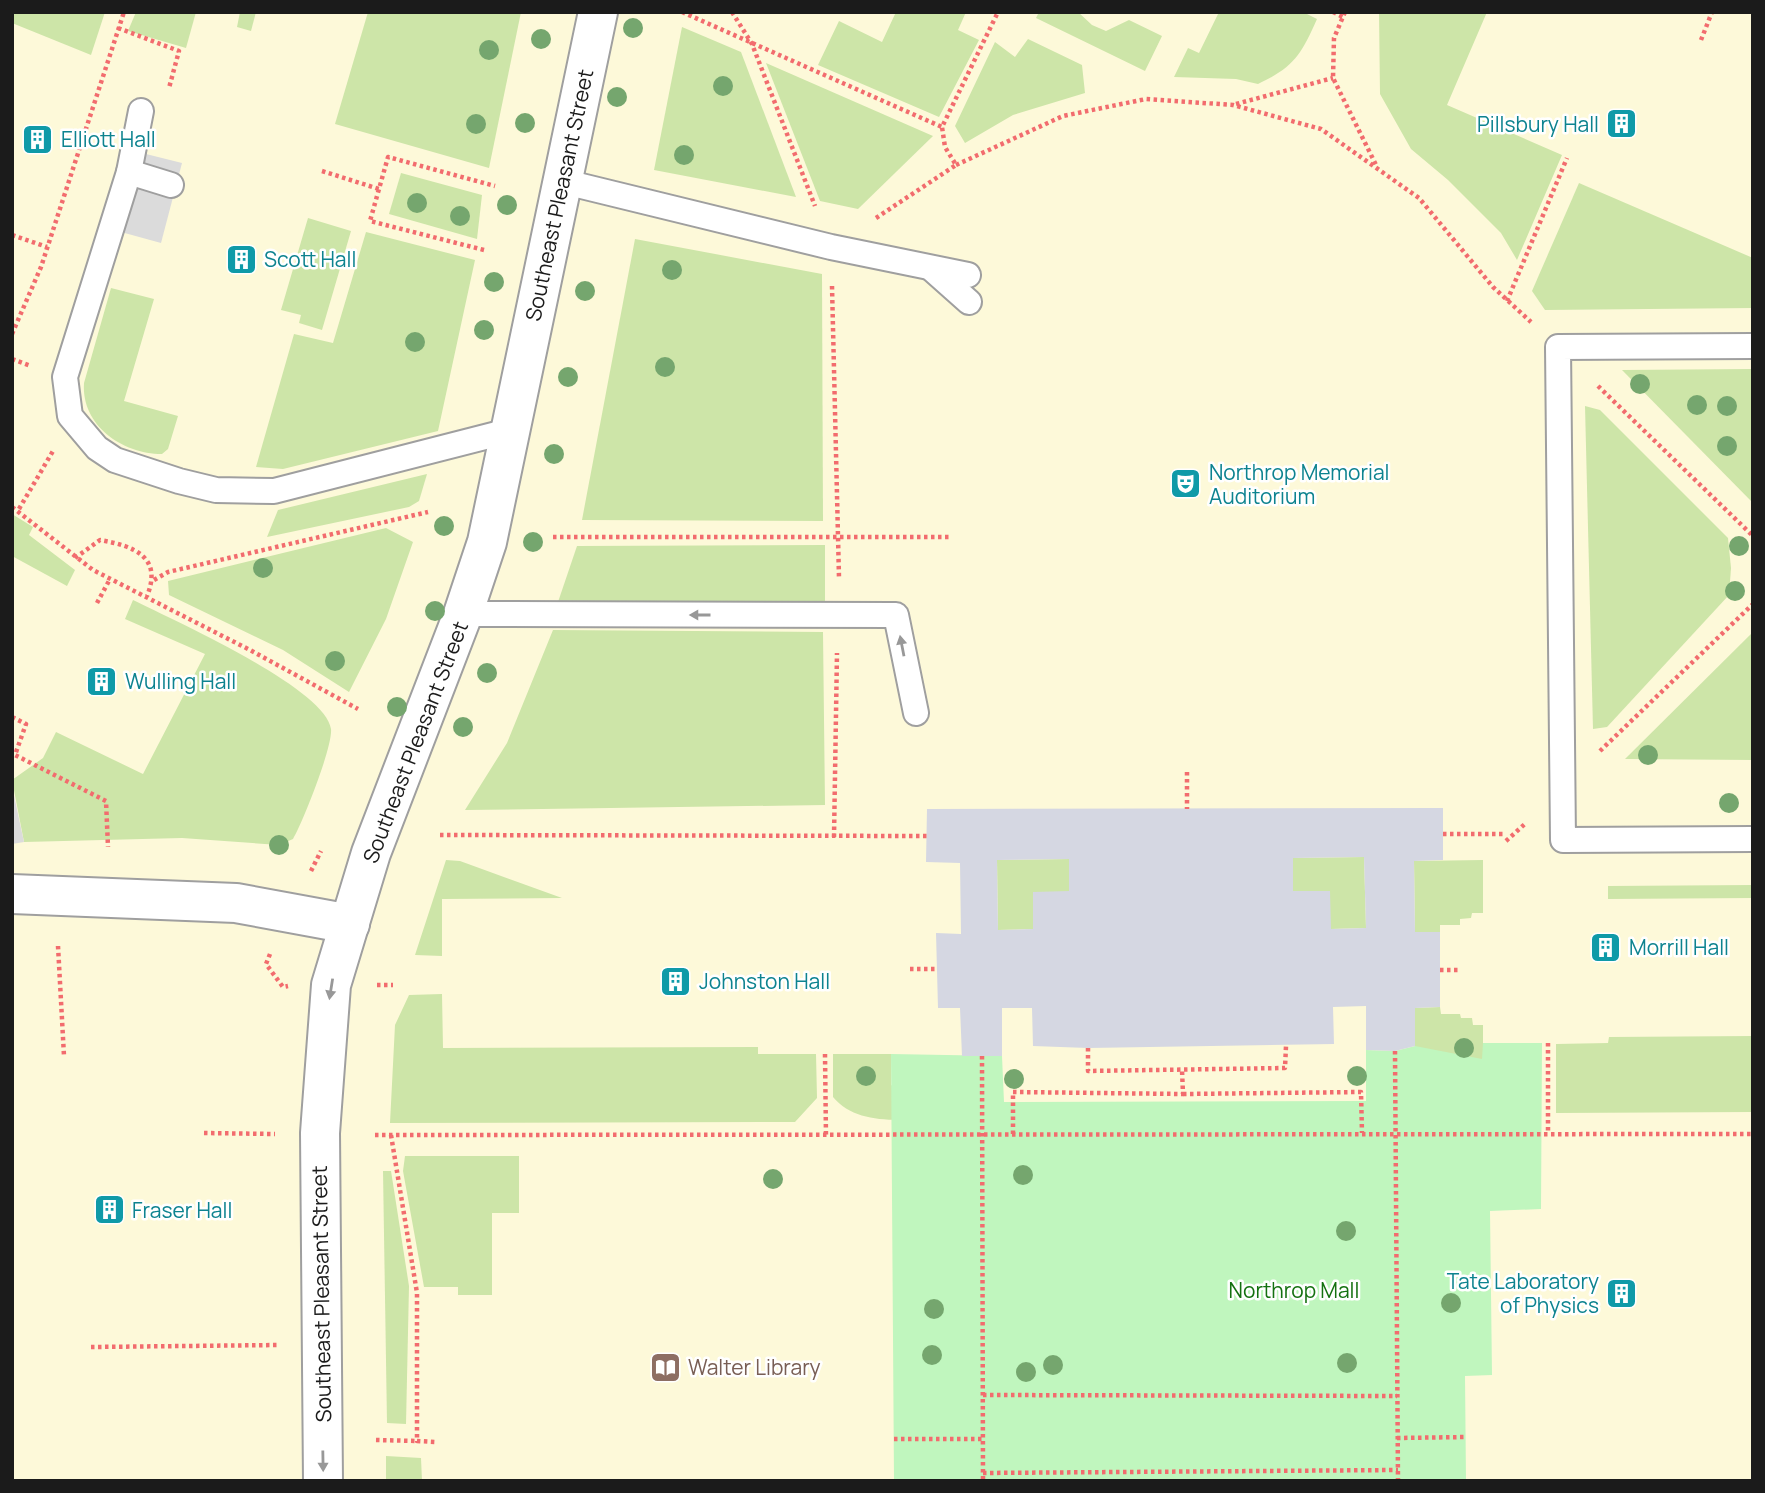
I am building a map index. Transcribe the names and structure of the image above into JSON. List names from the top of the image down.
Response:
{
  "streets": {
    "street": ["Southeast Pleasant Street"]
  },
  "one_way": ["Southeast Pleasant Street"],
  "parks": ["Northrop Mall"],
  "places": {
    "building": [
      "Pillsbury Hall",
      "Elliott Hall",
      "Scott Hall",
      "Wulling Hall",
      "Morrill Hall",
      "Johnston Hall",
      "Fraser Hall",
      "Tate Laboratory of Physics"
    ],
    "theatre": ["Northrop Memorial Auditorium"],
    "library": ["Walter Library"]
  }
}
